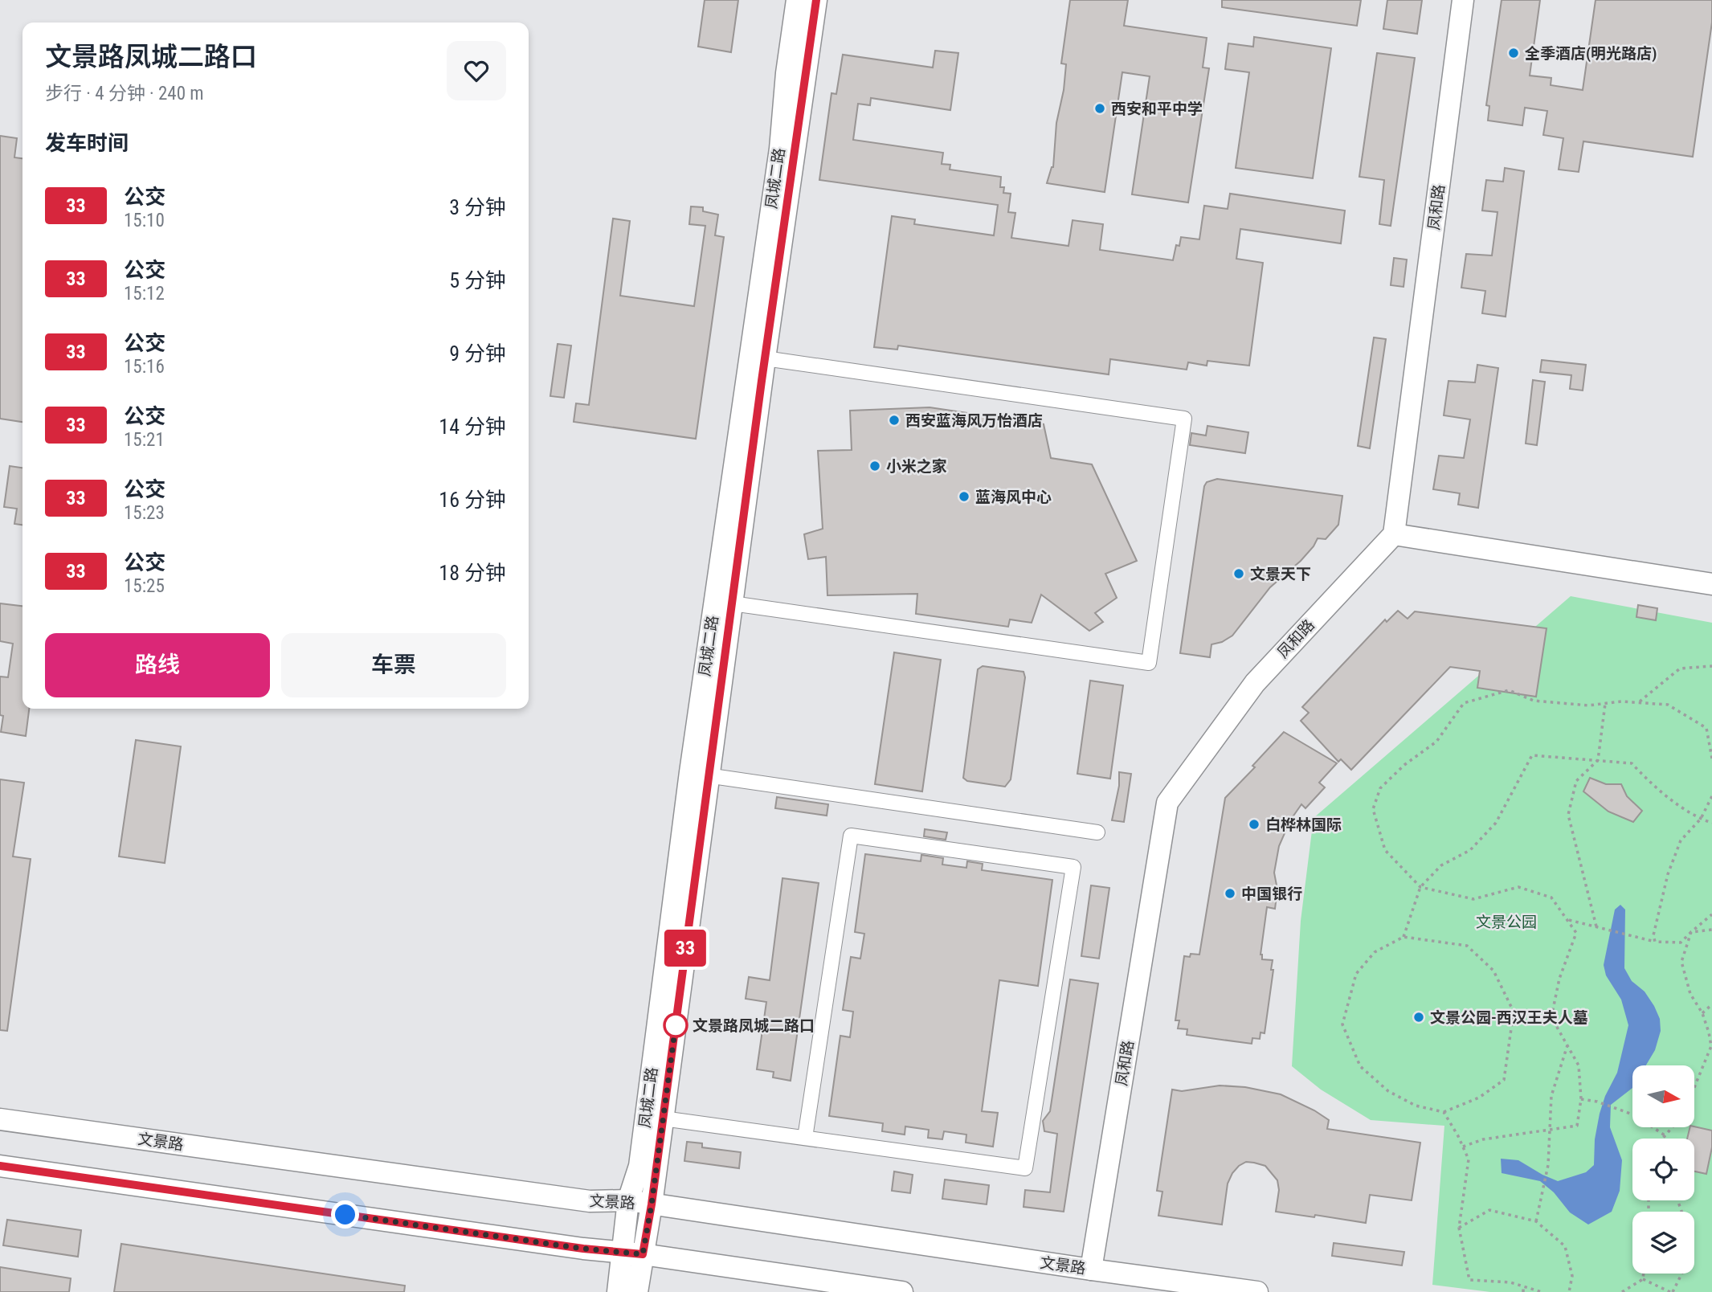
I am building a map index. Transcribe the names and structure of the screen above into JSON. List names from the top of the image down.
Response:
{
  "streets": {
    "main road": ["凤城二路", "凤和路", "文景路"]
  },
  "crossings": [
    ["凤城二路", "文景路"],
    ["凤和路", "文景路"]
  ],
  "parks": ["文景公园"],
  "places": [
    "全季酒店(明光路店)",
    "西安和平中学",
    "西安蓝海风万怡酒店",
    "小米之家",
    "蓝海风中心",
    "文景天下",
    "白桦林国际",
    "中国银行",
    "文景公园-西汉王夫人墓",
    "文景路凤城二路口"
  ],
  "lines": ["bus line 33"],
  "north": "right",
  "page": {
    "on_map": "33",
    "heading": [
      ["文景路凤城二路口", "步行 · 4 分钟 · 240 m"],
      "发车时间"
    ],
    "list": [
      {
        "mark": "33",
        "name": "公交",
        "note": "15:10",
        "value": "3 分钟"
      },
      {
        "mark": "33",
        "name": "公交",
        "note": "15:12",
        "value": "5 分钟"
      },
      {
        "mark": "33",
        "name": "公交",
        "note": "15:16",
        "value": "9 分钟"
      },
      {
        "mark": "33",
        "name": "公交",
        "note": "15:21",
        "value": "14 分钟"
      },
      {
        "mark": "33",
        "name": "公交",
        "note": "15:23",
        "value": "16 分钟"
      },
      {
        "mark": "33",
        "name": "公交",
        "note": "15:25",
        "value": "18 分钟"
      }
    ],
    "buttons": ["路线", "车票"]
  }
}
